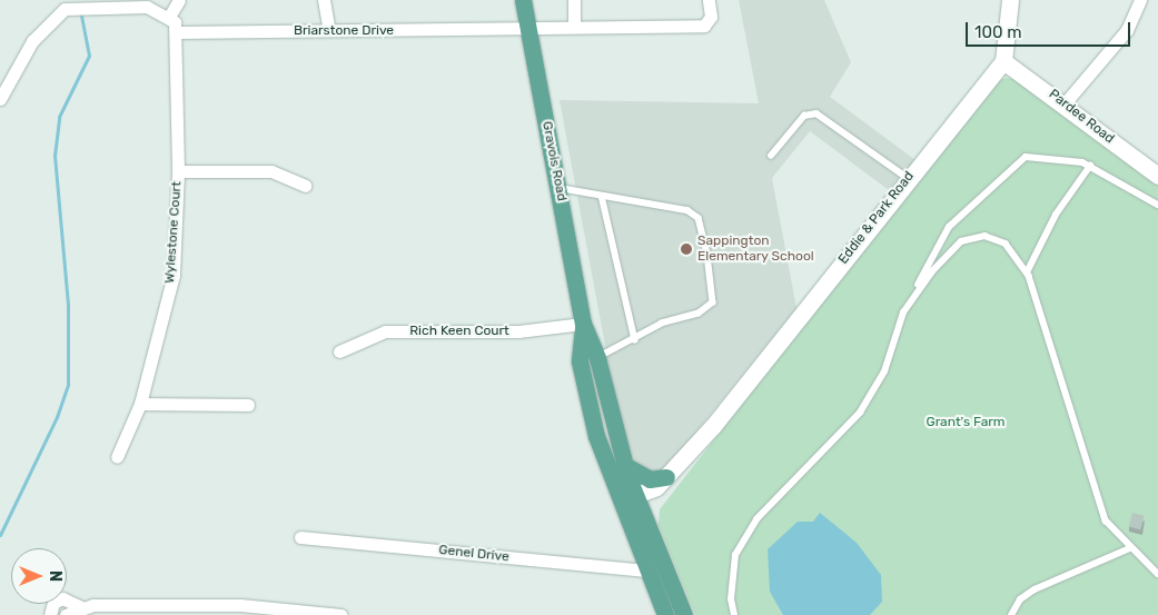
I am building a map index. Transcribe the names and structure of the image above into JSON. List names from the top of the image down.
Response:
{
  "streets": {
    "main road": ["Gravois Road"],
    "street": [
      "Briarstone Drive",
      "Pardee Road",
      "Eddie & Park Road",
      "Wylestone Court",
      "Rich Keen Court",
      "Genel Drive"
    ]
  },
  "crossings": [
    ["Briarstone Drive", "Gravois Road"],
    ["Briarstone Drive", "Wylestone Court"],
    ["Pardee Road", "Eddie & Park Road"],
    ["Gravois Road", "Eddie & Park Road"],
    ["Gravois Road", "Rich Keen Court"],
    ["Gravois Road", "Genel Drive"]
  ],
  "parks": ["Grant's Farm"],
  "places": ["Sappington Elementary School"],
  "scale_bar": "100 m",
  "north": "right"
}
